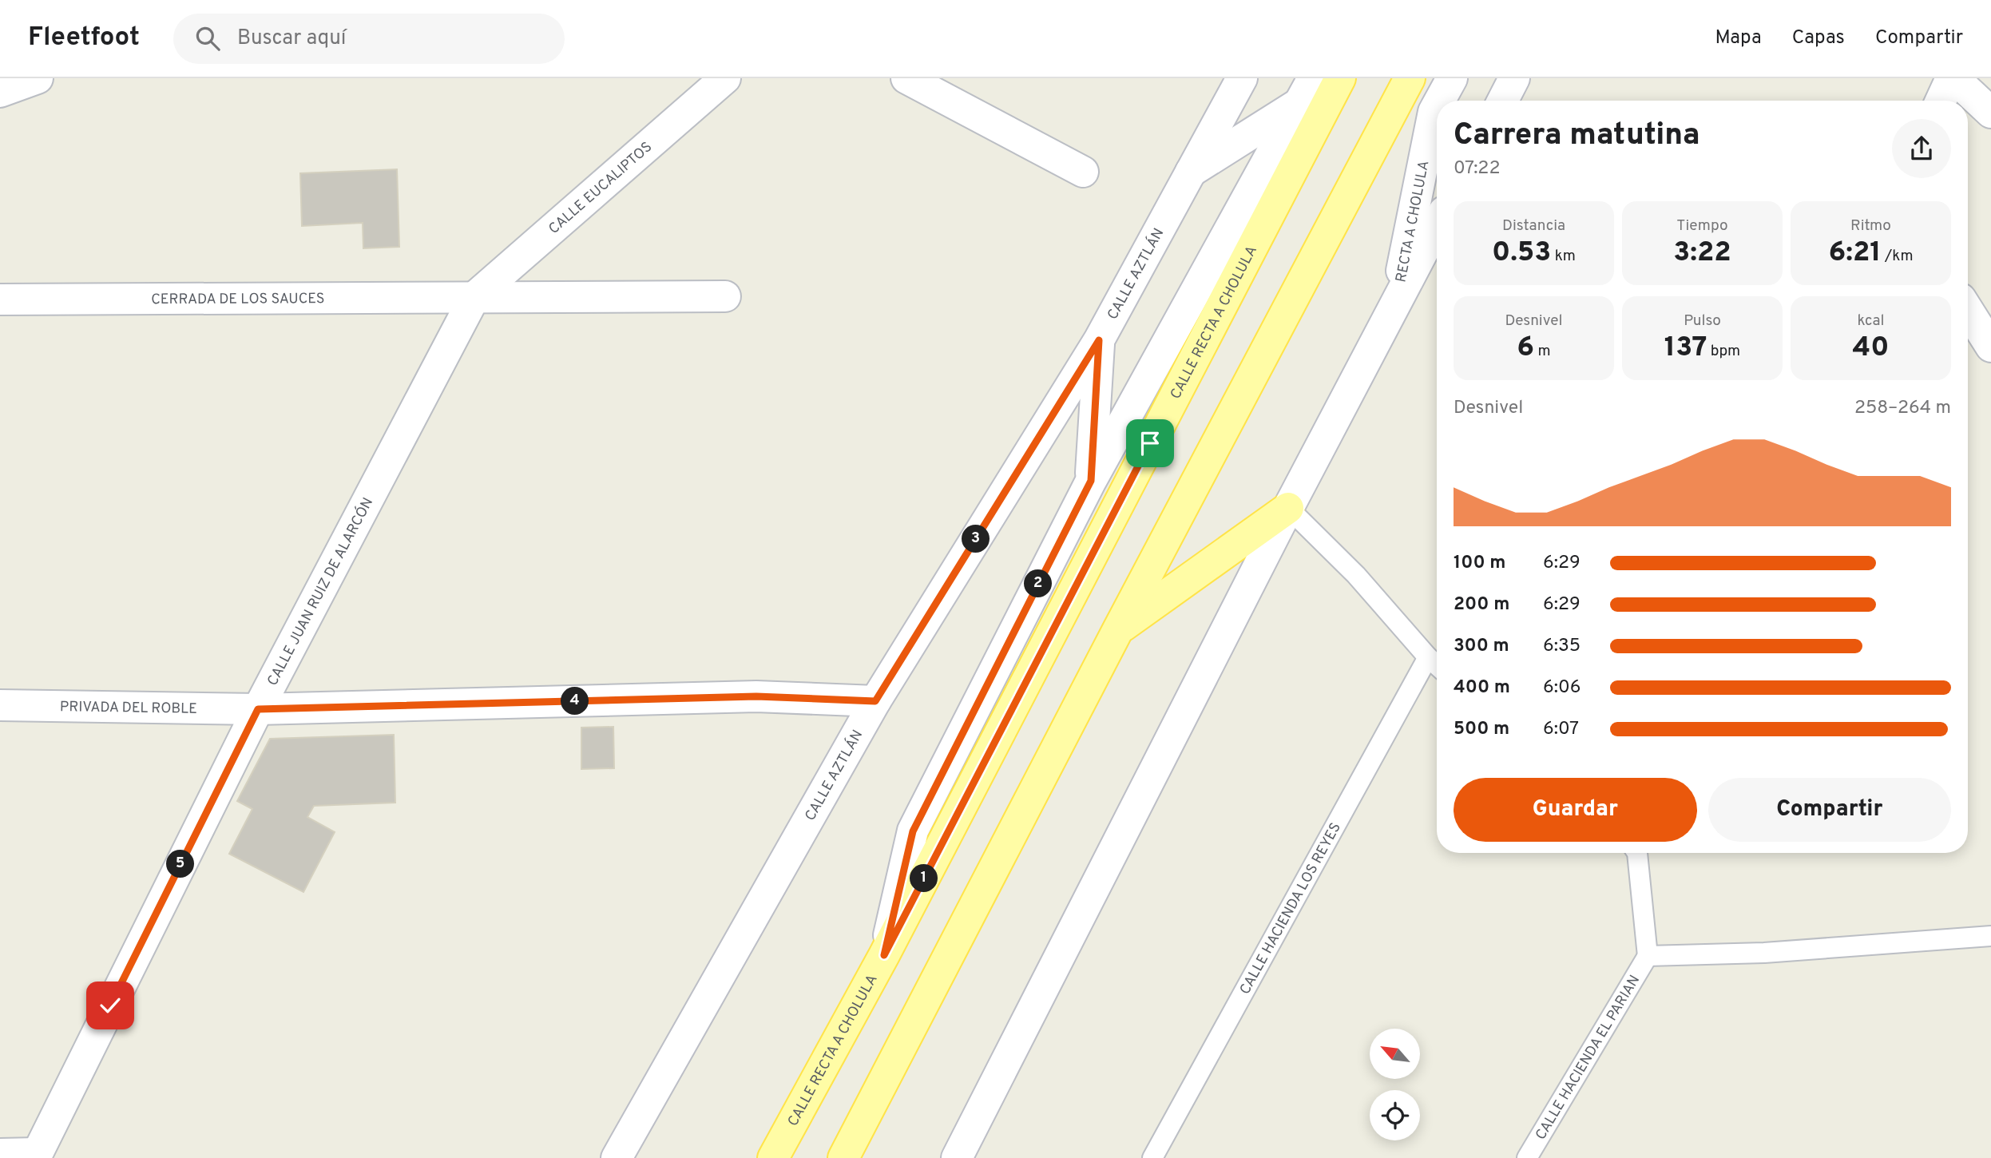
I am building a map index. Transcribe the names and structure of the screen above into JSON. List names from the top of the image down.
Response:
{
  "streets": {
    "main road": [
      "CALLE EUCALIPTOS",
      "RECTA A CHOLULA",
      "CALLE AZTLÁN",
      "CERRADA DE LOS SAUCES",
      "CALLE RECTA A CHOLULA",
      "CALLE JUAN RUIZ DE ALARCÓN",
      "PRIVADA DEL ROBLE"
    ],
    "lane": ["CALLE HACIENDA LOS REYES", "CALLE HACIENDA EL PARIAN"]
  },
  "crossings": [
    ["CALLE EUCALIPTOS", "CERRADA DE LOS SAUCES"],
    ["CALLE EUCALIPTOS", "CALLE JUAN RUIZ DE ALARCÓN"],
    ["CALLE AZTLÁN", "PRIVADA DEL ROBLE"],
    ["CERRADA DE LOS SAUCES", "CALLE JUAN RUIZ DE ALARCÓN"],
    ["CALLE JUAN RUIZ DE ALARCÓN", "PRIVADA DEL ROBLE"]
  ],
  "north": "top left",
  "page": {
    "header": "Fleetfoot",
    "search": "Buscar aquí",
    "nav": ["Mapa", "Capas", "Compartir"],
    "heading": ["Carrera matutina", "07:22"],
    "stats": [
      ["Distancia", "0.53 km"],
      ["Tiempo", "3:22"],
      ["Ritmo", "6:21 /km"],
      ["Desnivel", "6 m"],
      ["Pulso", "137 bpm"],
      ["kcal", "40"]
    ],
    "chart": ["Desnivel", "258–264 m"],
    "pins": [
      "3",
      "2",
      "4",
      "5",
      "1"
    ],
    "list": [
      {
        "name": "100 m",
        "note": "6:29"
      },
      {
        "name": "200 m",
        "note": "6:29"
      },
      {
        "name": "300 m",
        "note": "6:35"
      },
      {
        "name": "400 m",
        "note": "6:06"
      },
      {
        "name": "500 m",
        "note": "6:07"
      }
    ],
    "buttons": ["Guardar", "Compartir"]
  }
}
